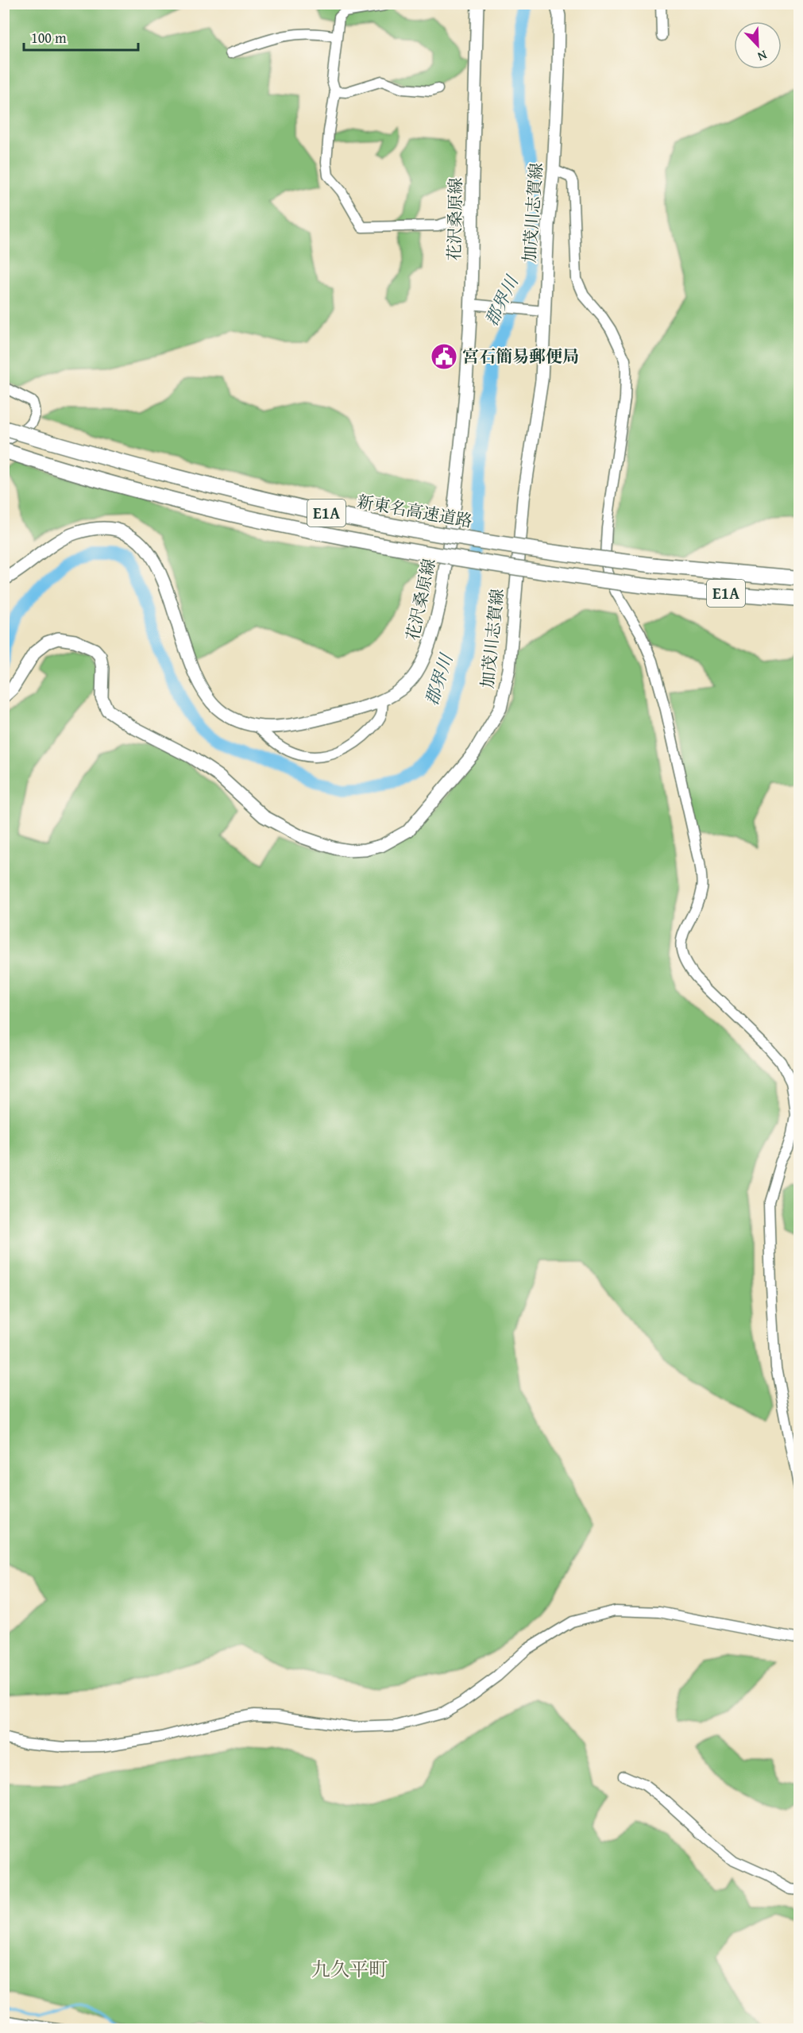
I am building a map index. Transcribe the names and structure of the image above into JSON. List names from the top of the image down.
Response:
{
  "streets": {
    "highway": ["新東名高速道路", "E1A"],
    "main road": ["加茂川志賀線", "花沢桑原線"]
  },
  "districts": ["九久平町"],
  "water": ["郡界川"],
  "places": {
    "public building": ["宮石簡易郵便局"]
  },
  "scale_bar": "100 m",
  "north": "bottom right"
}
